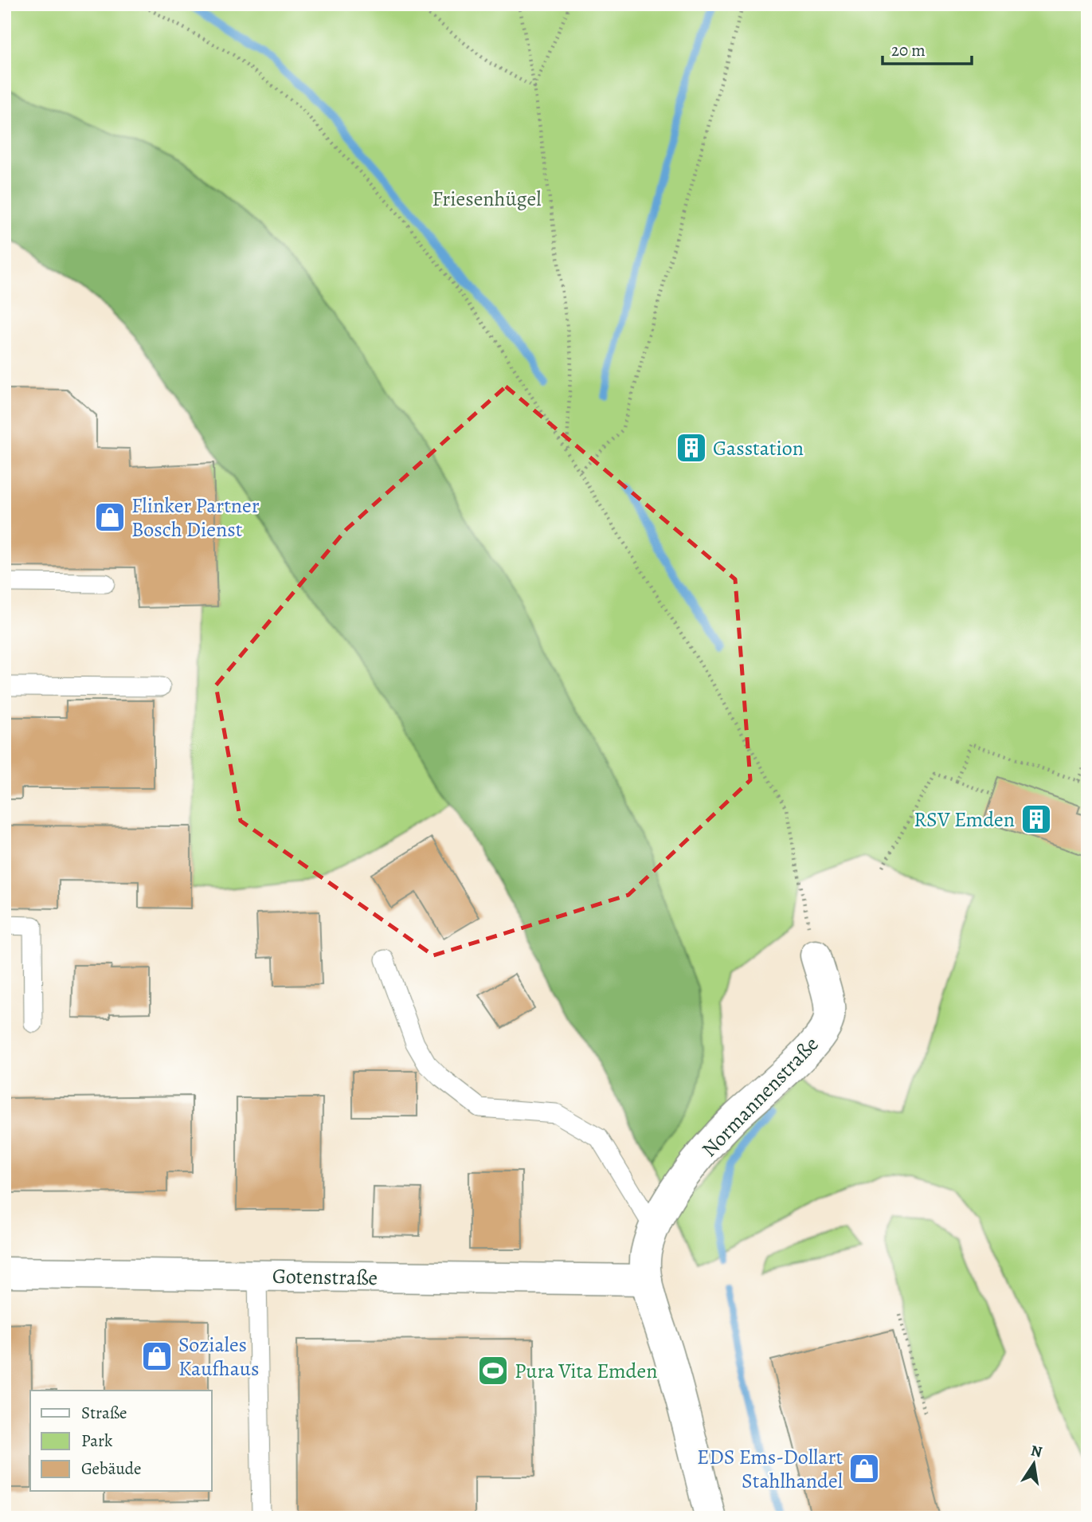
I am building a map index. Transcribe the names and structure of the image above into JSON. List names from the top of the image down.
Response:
{
  "streets": {
    "street": ["Normannenstraße", "Gotenstraße"]
  },
  "crossings": [
    ["Normannenstraße", "Gotenstraße"]
  ],
  "parks": ["Friesenhügel"],
  "places": {
    "building": ["Gasstation", "RSV Emden"],
    "shop": ["Flinker Partner Bosch Dienst", "Soziales Kaufhaus", "EDS Ems-Dollart Stahlhandel"],
    "sports": ["Pura Vita Emden"]
  },
  "legend": ["Straße", "Park", "Gebäude"],
  "scale_bar": "20 m",
  "north": "top"
}
